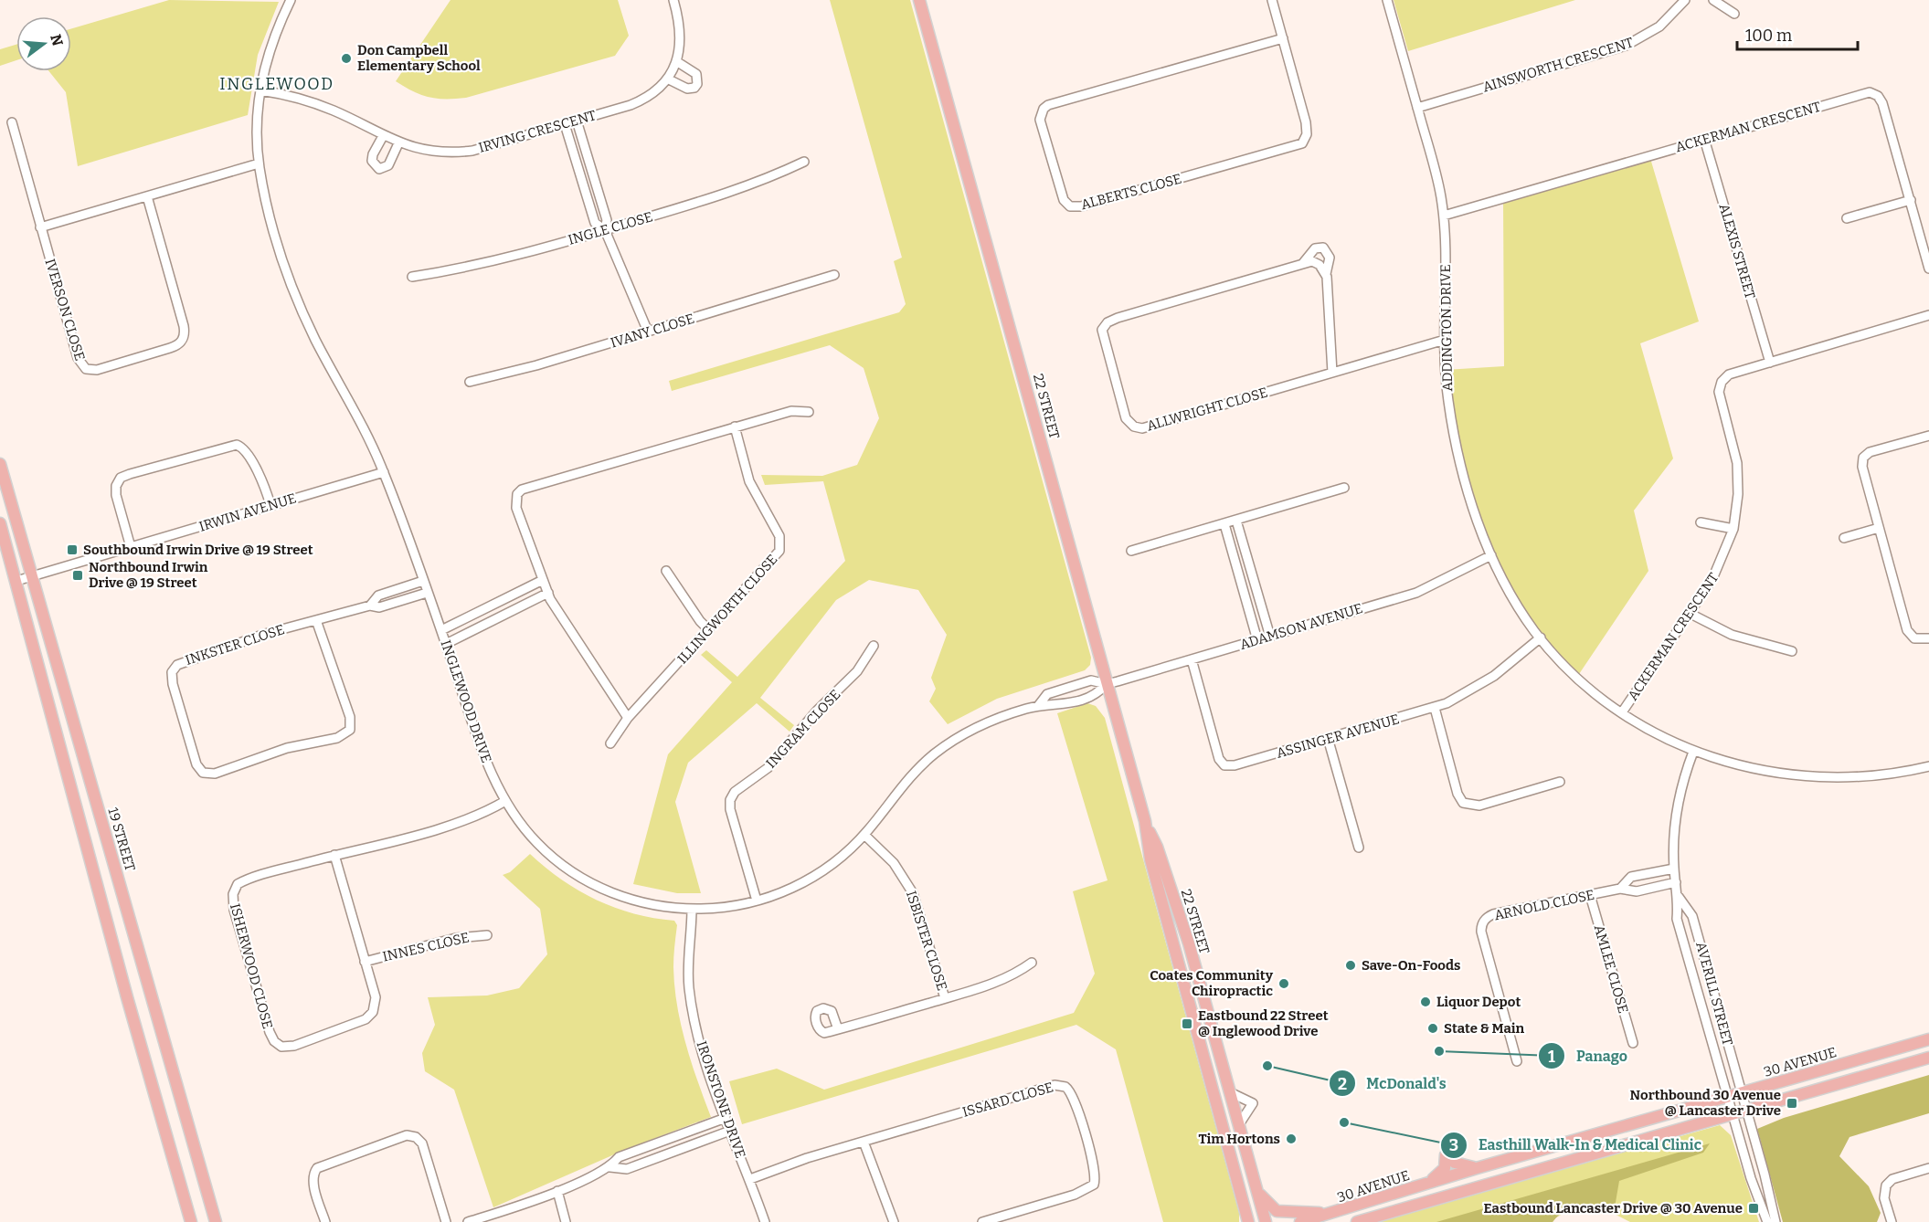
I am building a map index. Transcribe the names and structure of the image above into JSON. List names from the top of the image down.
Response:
{
  "streets": {
    "main road": ["22 STREET", "19 STREET", "30 AVENUE"],
    "street": [
      "AINSWORTH CRESCENT",
      "ACKERMAN CRESCENT",
      "IRVING CRESCENT",
      "ALBERTS CLOSE",
      "INGLE CLOSE",
      "ALEXIS STREET",
      "IVERSON CLOSE",
      "ADDINGTON DRIVE",
      "IVANY CLOSE",
      "ALLWRIGHT CLOSE",
      "IRWIN AVENUE",
      "ILLINGWORTH CLOSE",
      "ADAMSON AVENUE",
      "INKSTER CLOSE",
      "INGLEWOOD DRIVE",
      "INGRAM CLOSE",
      "ASSINGER AVENUE",
      "ARNOLD CLOSE",
      "ISBISTER CLOSE",
      "INNES CLOSE",
      "ISHERWOOD CLOSE",
      "AMLEE CLOSE",
      "AVERILL STREET",
      "IRONSTONE DRIVE",
      "ISSARD CLOSE"
    ]
  },
  "crossings": [
    ["AINSWORTH CRESCENT", "ADDINGTON DRIVE"],
    ["ACKERMAN CRESCENT", "ALEXIS STREET"],
    ["ACKERMAN CRESCENT", "ADDINGTON DRIVE"],
    ["IRVING CRESCENT", "INGLEWOOD DRIVE"],
    ["ADDINGTON DRIVE", "ALLWRIGHT CLOSE"],
    ["ADDINGTON DRIVE", "ADAMSON AVENUE"],
    ["ADDINGTON DRIVE", "ASSINGER AVENUE"],
    ["ADDINGTON DRIVE", "AVERILL STREET"],
    ["22 STREET", "ADAMSON AVENUE"],
    ["22 STREET", "INGLEWOOD DRIVE"],
    ["IRWIN AVENUE", "INGLEWOOD DRIVE"],
    ["IRWIN AVENUE", "19 STREET"],
    ["ADAMSON AVENUE", "INGLEWOOD DRIVE"],
    ["ADAMSON AVENUE", "ASSINGER AVENUE"],
    ["INKSTER CLOSE", "INGLEWOOD DRIVE"],
    ["INGLEWOOD DRIVE", "INGRAM CLOSE"],
    ["INGLEWOOD DRIVE", "ISBISTER CLOSE"],
    ["INGLEWOOD DRIVE", "ISHERWOOD CLOSE"],
    ["INGLEWOOD DRIVE", "IRONSTONE DRIVE"],
    ["ARNOLD CLOSE", "AMLEE CLOSE"],
    ["ARNOLD CLOSE", "AVERILL STREET"],
    ["INNES CLOSE", "ISHERWOOD CLOSE"],
    ["AVERILL STREET", "30 AVENUE"],
    ["IRONSTONE DRIVE", "ISSARD CLOSE"]
  ],
  "districts": ["INGLEWOOD"],
  "places": {
    "other": [
      "Don Campbell Elementary School",
      "Save-On-Foods",
      "Coates Community Chiropractic",
      "Liquor Depot",
      "State & Main",
      "Panago",
      "McDonald's",
      "Easthill Walk-In & Medical Clinic",
      "Tim Hortons"
    ],
    "transit": [
      "Southbound Irwin Drive @ 19 Street",
      "Northbound Irwin Drive @ 19 Street",
      "Eastbound 22 Street @ Inglewood Drive",
      "Northbound 30 Avenue @ Lancaster Drive",
      "Eastbound Lancaster Drive @ 30 Avenue"
    ]
  },
  "scale_bar": "100 m",
  "north": "right"
}
